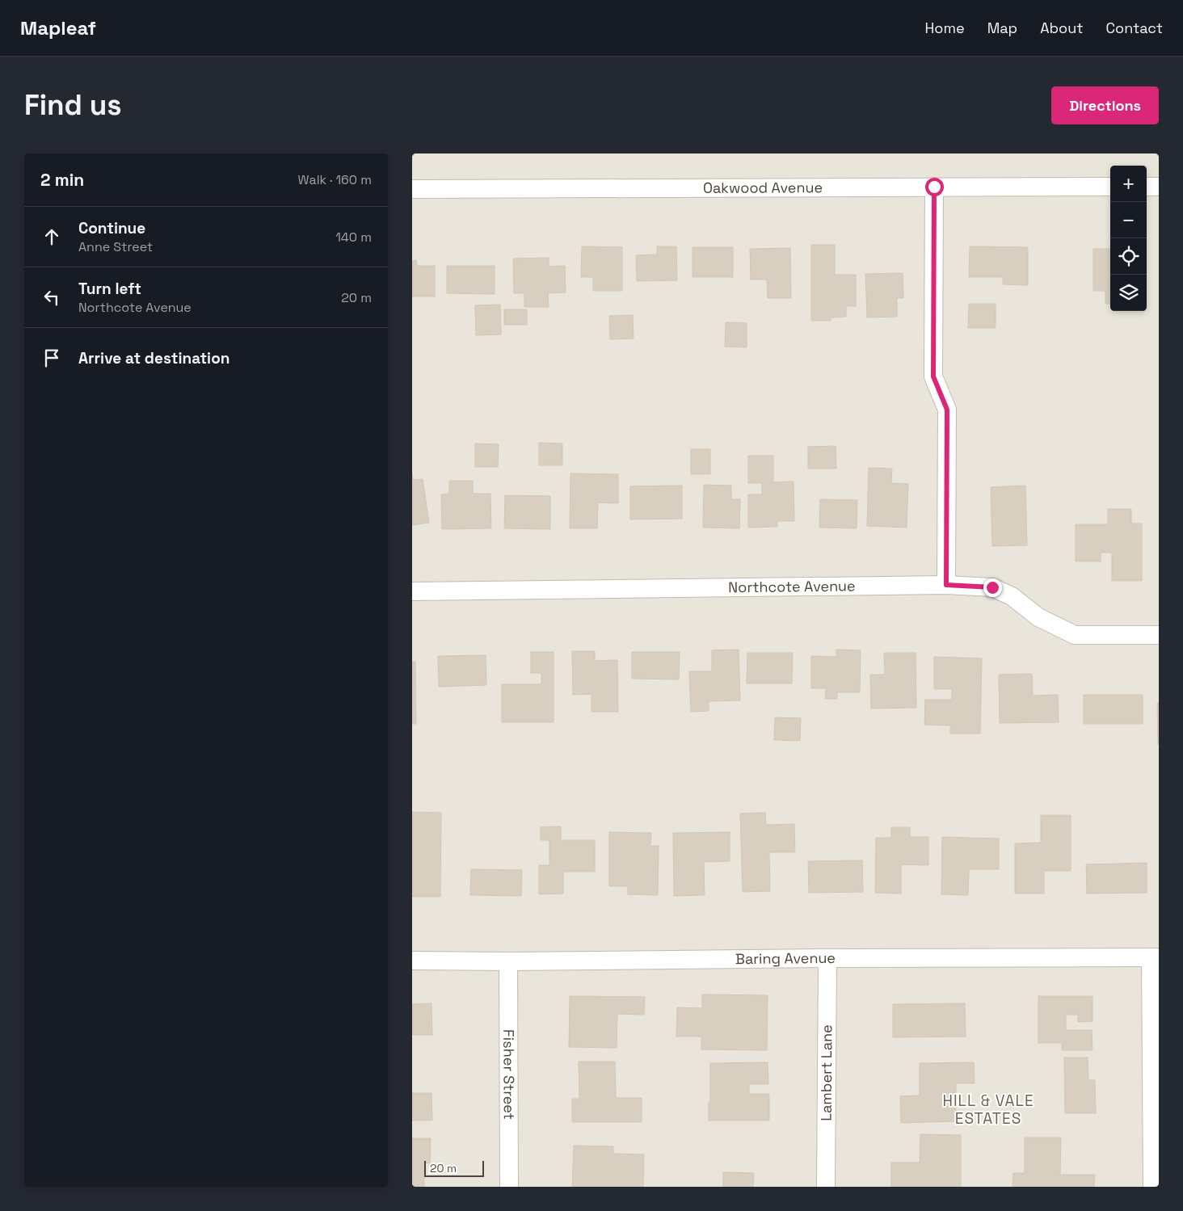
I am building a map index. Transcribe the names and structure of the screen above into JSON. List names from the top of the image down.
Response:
{
  "streets": {
    "street": [
      "Oakwood Avenue",
      "Northcote Avenue",
      "Baring Avenue",
      "Lambert Lane",
      "Fisher Street"
    ]
  },
  "crossings": [
    ["Baring Avenue", "Lambert Lane"],
    ["Baring Avenue", "Fisher Street"]
  ],
  "districts": ["HILL & VALE ESTATES"],
  "scale_bar": "20 m",
  "page": {
    "header": "Mapleaf",
    "nav": [
      "Home",
      "Map",
      "About",
      "Contact"
    ],
    "buttons": "Directions",
    "title": "Find us",
    "heading": ["2 min", "Walk · 160 m"],
    "map_buttons": ["+", "−"],
    "list": [
      ["Continue", "Anne Street", "140 m"],
      ["Turn left", "Northcote Avenue", "20 m"],
      "Arrive at destination"
    ],
    "scale": "20 m"
  }
}
